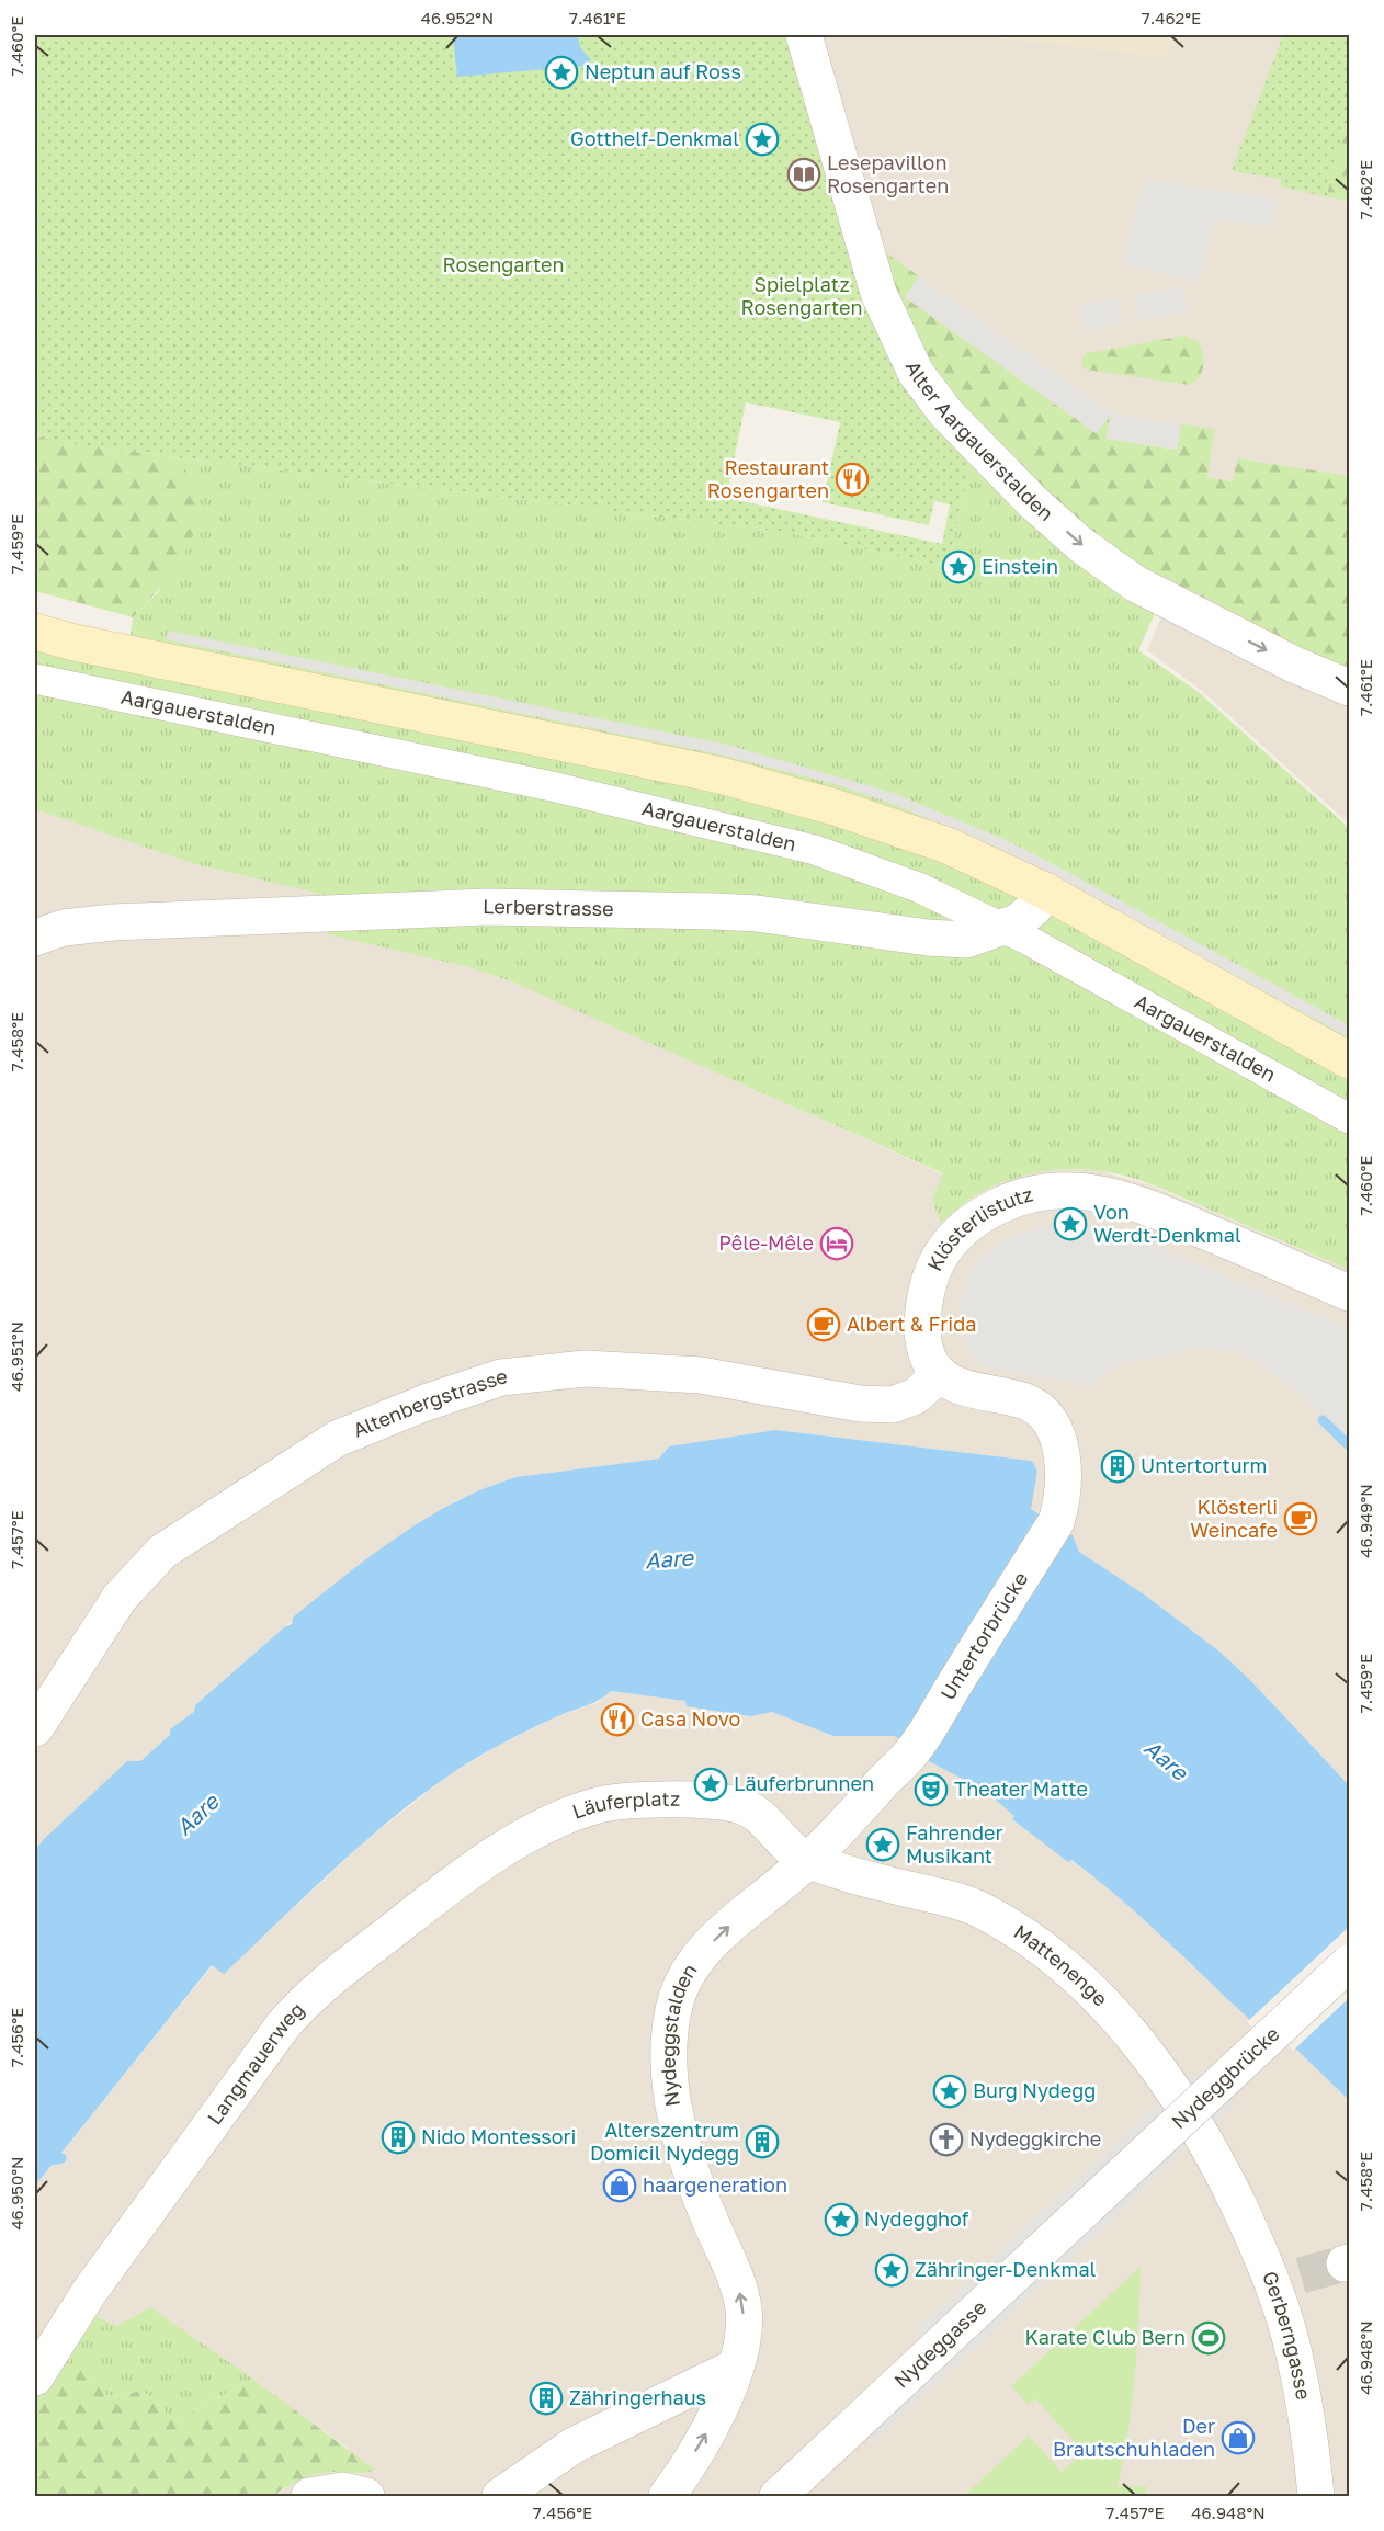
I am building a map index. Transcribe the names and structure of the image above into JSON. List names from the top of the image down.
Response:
{
  "streets": {
    "street": [
      "Alter Aargauerstalden",
      "Aargauerstalden",
      "Lerberstrasse",
      "Klösterlistutz",
      "Altenbergstrasse",
      "Untertorbrücke",
      "Läuferplatz",
      "Mattenenge",
      "Nydeggstalden",
      "Langmauerweg",
      "Nydeggbrücke",
      "Gerberngasse",
      "Nydeggasse"
    ]
  },
  "crossings": [
    ["Aargauerstalden", "Lerberstrasse"],
    ["Klösterlistutz", "Altenbergstrasse"],
    ["Klösterlistutz", "Untertorbrücke"],
    ["Altenbergstrasse", "Untertorbrücke"],
    ["Untertorbrücke", "Läuferplatz"],
    ["Untertorbrücke", "Mattenenge"],
    ["Untertorbrücke", "Nydeggstalden"],
    ["Läuferplatz", "Mattenenge"],
    ["Läuferplatz", "Nydeggstalden"],
    ["Läuferplatz", "Langmauerweg"],
    ["Mattenenge", "Nydeggstalden"],
    ["Mattenenge", "Gerberngasse"],
    ["Nydeggbrücke", "Nydeggasse"]
  ],
  "one_way": ["Alter Aargauerstalden", "Nydeggstalden"],
  "water": ["Aare"],
  "parks": ["Rosengarten", "Spielplatz Rosengarten"],
  "places": {
    "place": [
      "Neptun auf Ross",
      "Gotthelf-Denkmal",
      "Einstein",
      "Von Werdt-Denkmal",
      "Läuferbrunnen",
      "Fahrender Musikant",
      "Burg Nydegg",
      "Nydegghof",
      "Zähringer-Denkmal"
    ],
    "library": ["Lesepavillon Rosengarten"],
    "restaurant": ["Restaurant Rosengarten", "Casa Novo"],
    "hotel": ["Pêle-Mêle"],
    "cafe": ["Albert & Frida", "Klösterli Weincafe"],
    "building": [
      "Untertorturm",
      "Nido Montessori",
      "Alterszentrum Domicil Nydegg",
      "Zähringerhaus"
    ],
    "theatre": ["Theater Matte"],
    "church": ["Nydeggkirche"],
    "shop": ["haargeneration", "Der Brautschuhladen"],
    "sports": ["Karate Club Bern"]
  },
  "coordinates": [
    "46.952°N",
    "7.461°E",
    "7.462°E",
    "7.460°E",
    "7.459°E",
    "7.458°E",
    "46.951°N",
    "46.949°N",
    "7.457°E",
    "7.456°E",
    "46.950°N",
    "46.948°N"
  ]
}
